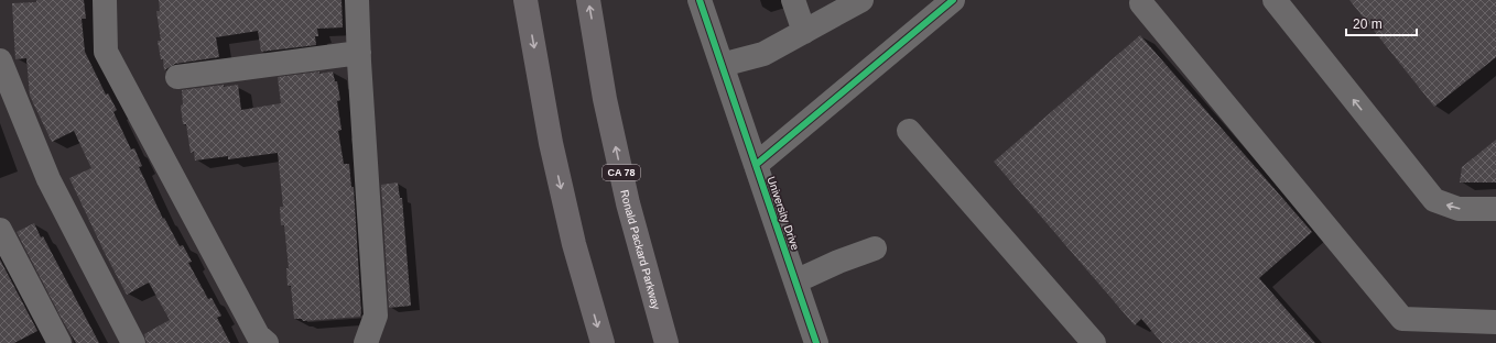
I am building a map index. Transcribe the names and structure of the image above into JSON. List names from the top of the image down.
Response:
{
  "streets": {
    "highway": ["CA 78", "Ronald Packard Parkway"],
    "street": ["University Drive"]
  },
  "scale_bar": "20 m"
}
